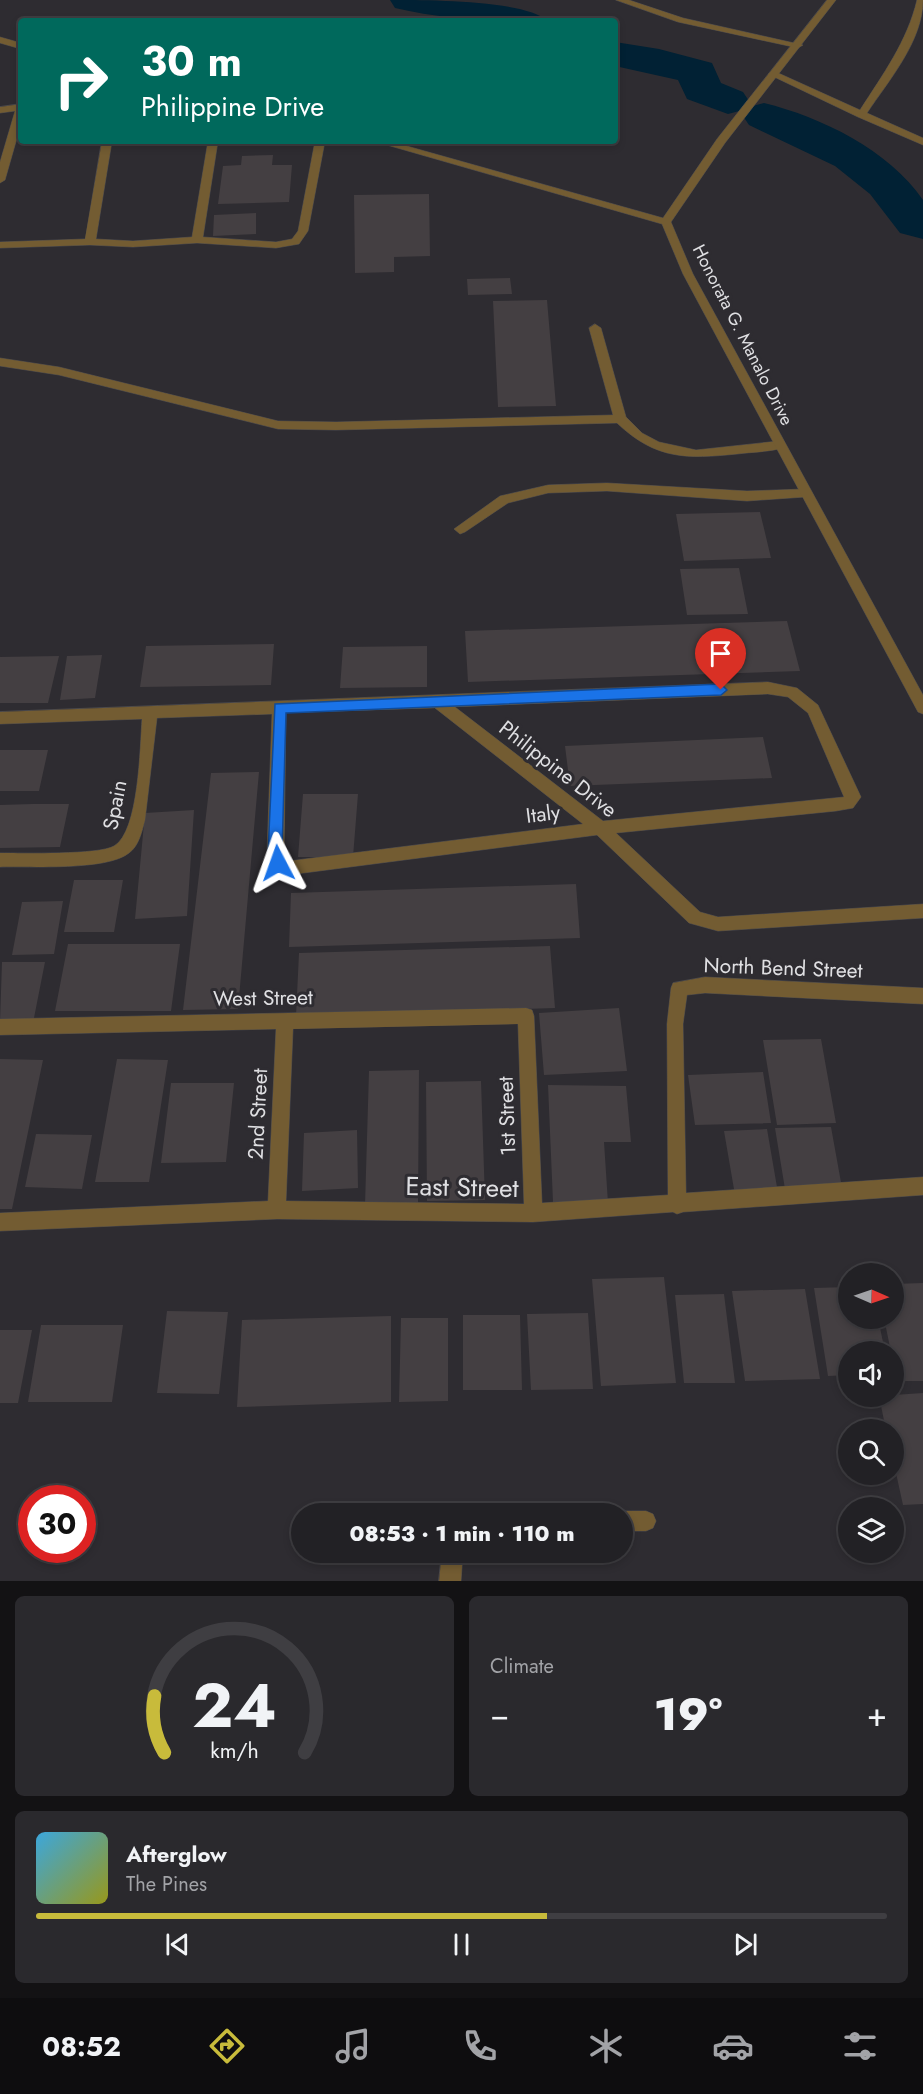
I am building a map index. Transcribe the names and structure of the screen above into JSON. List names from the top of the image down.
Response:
{
  "streets": {
    "street": [
      "Honorata G. Manalo Drive",
      "Philippine Drive",
      "Spain",
      "Italy",
      "North Bend Street",
      "West Street",
      "2nd Street",
      "1st Street",
      "East Street"
    ]
  },
  "crossings": [
    ["Philippine Drive", "Italy"],
    ["North Bend Street", "East Street"],
    ["West Street", "2nd Street"],
    ["West Street", "1st Street"],
    ["2nd Street", "East Street"],
    ["1st Street", "East Street"]
  ],
  "north": "right",
  "page": {
    "turn": ["30 m", "Philippine Drive"],
    "limit": "30",
    "trip": "08:53 · 1 min · 110 m",
    "tile": "Climate",
    "heat": ["−", "19°", "+"],
    "song": ["Afterglow", "The Pines"],
    "tabs": "08:52",
    "gauge": ["24", "km/h"]
  }
}
